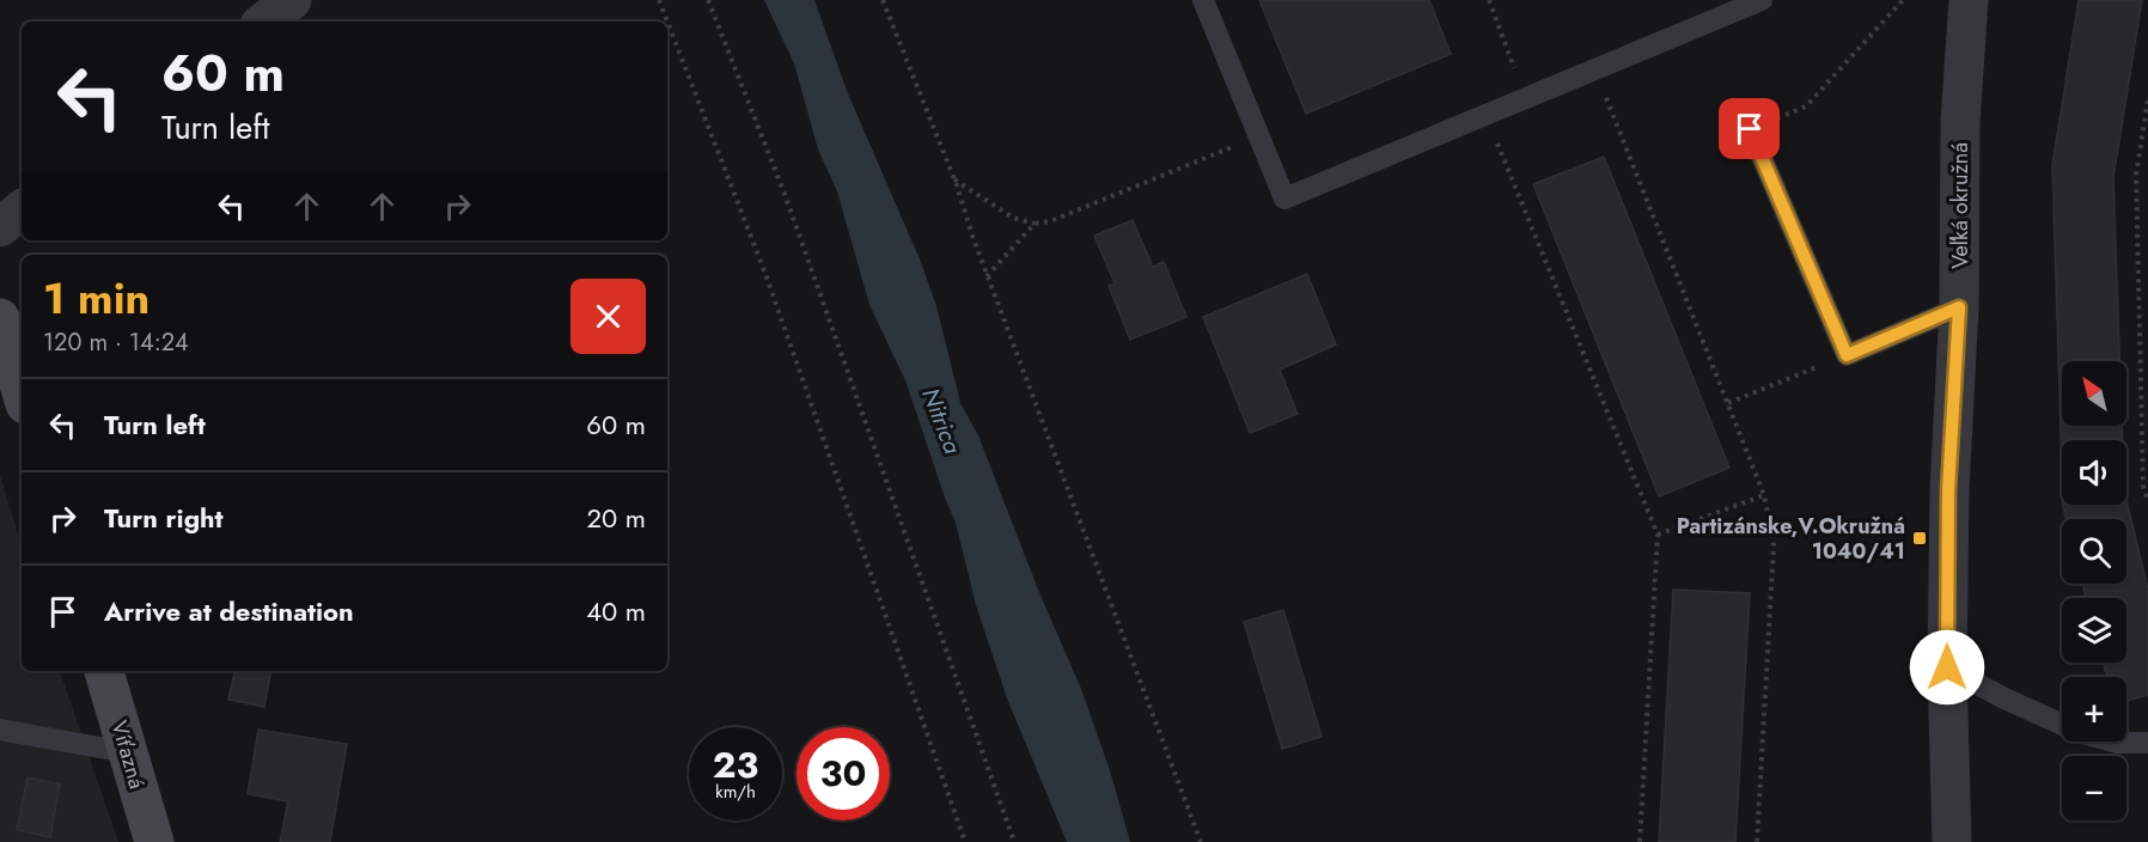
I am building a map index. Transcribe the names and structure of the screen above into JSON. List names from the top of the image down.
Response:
{
  "streets": {
    "main road": ["Víťazná"],
    "street": ["Veľká okružná"]
  },
  "water": ["Nitrica"],
  "places": {
    "transit": ["Partizánske,V.Okružná 1040/41"]
  },
  "north": "top left",
  "page": {
    "turn": ["60 m", "Turn left"],
    "heading": ["1 min", "120 m · 14:24"],
    "map_buttons": ["+", "−"],
    "list": [
      {
        "name": "Turn left",
        "value": "60 m"
      },
      {
        "name": "Turn right",
        "value": "20 m"
      },
      {
        "name": "Arrive at destination",
        "value": "40 m"
      }
    ],
    "speed": "23 km/h",
    "limit": "30"
  }
}
